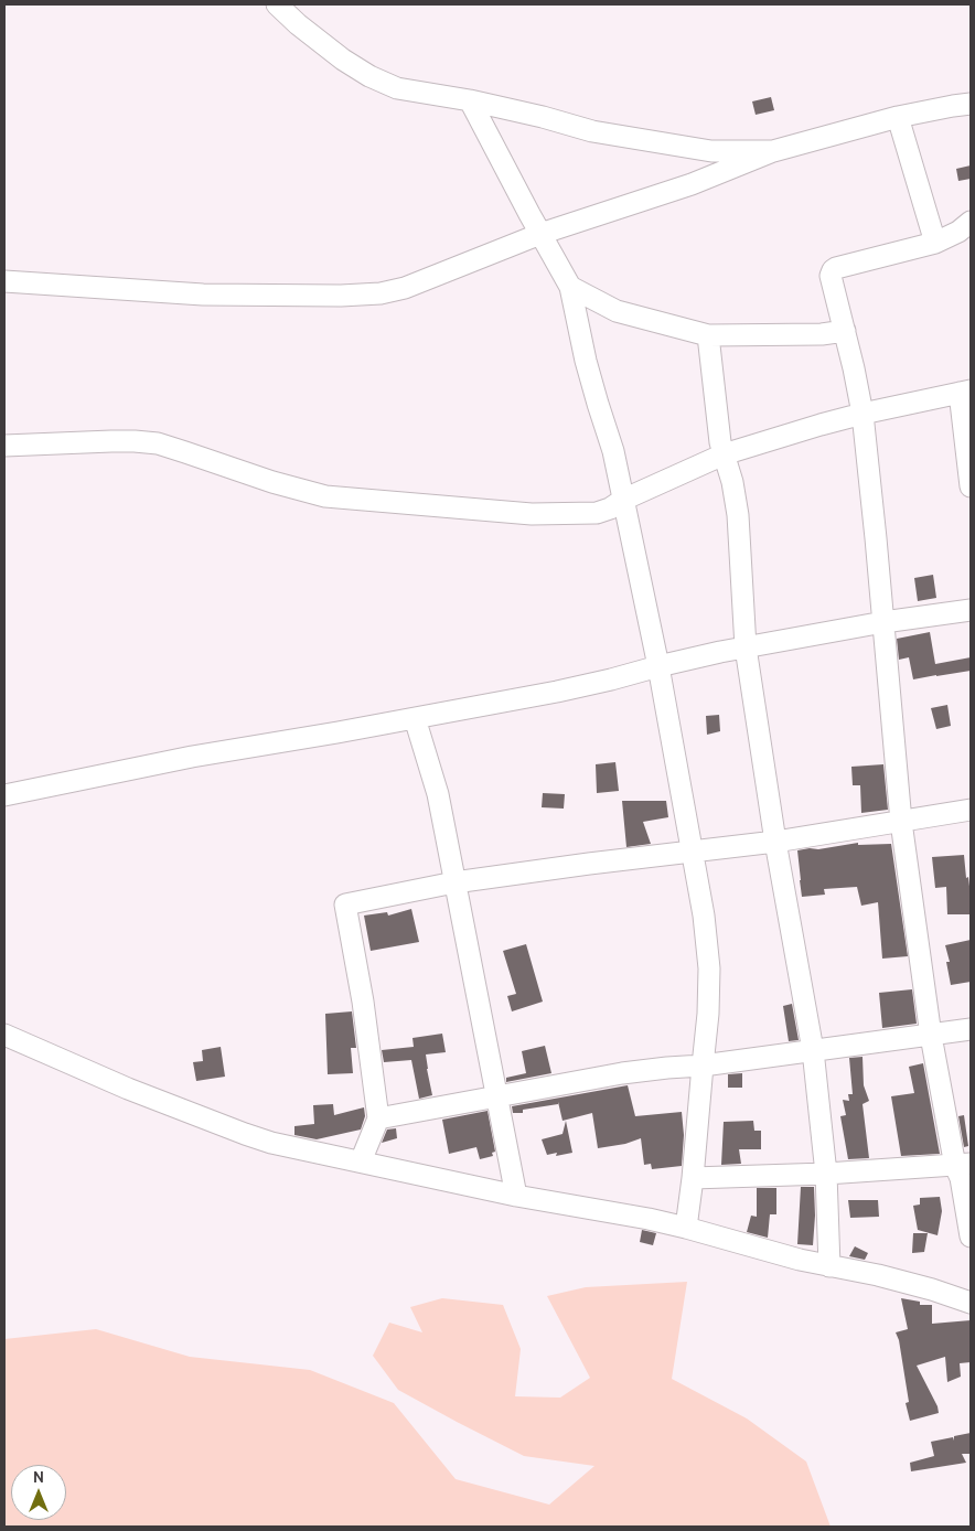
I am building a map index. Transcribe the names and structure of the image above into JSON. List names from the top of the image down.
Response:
{
  "north": "top"
}
